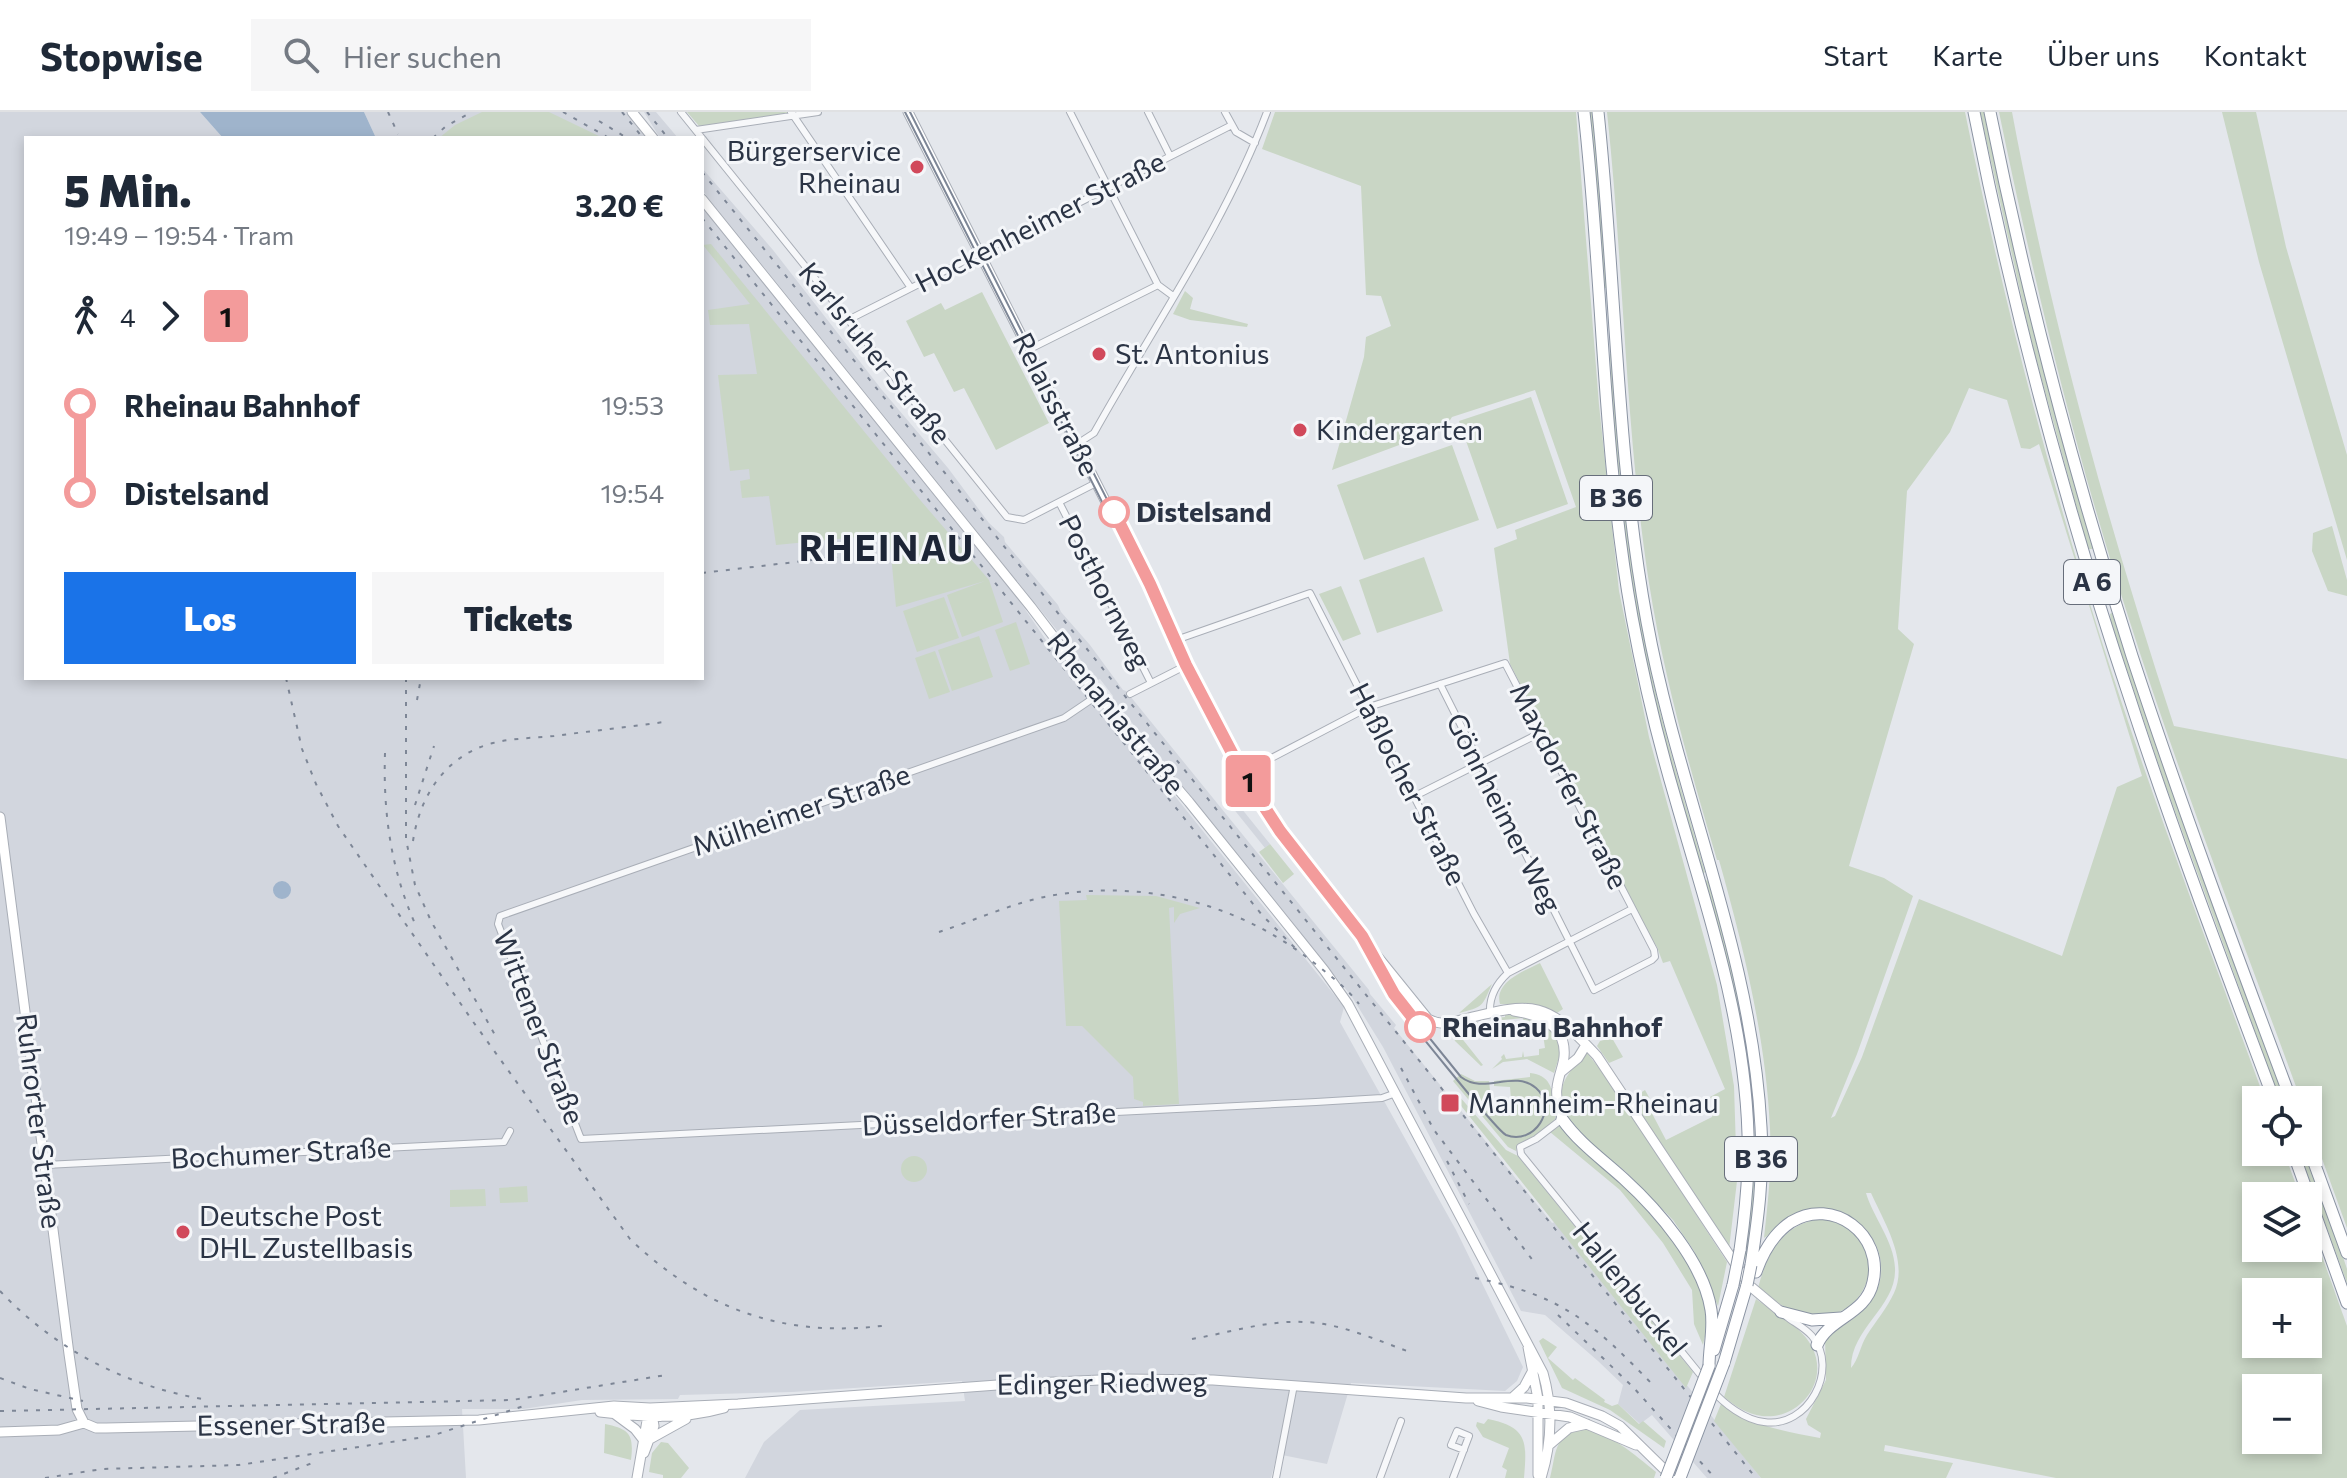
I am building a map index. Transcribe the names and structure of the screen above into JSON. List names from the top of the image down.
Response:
{
  "streets": {
    "highway": ["B 36", "A 6"],
    "main road": [
      "Relaisstraße",
      "Rhenaniastraße",
      "Ruhrorter Straße",
      "Edinger Riedweg",
      "Essener Straße"
    ],
    "street": [
      "Hockenheimer Straße",
      "Karlsruher Straße",
      "Posthornweg",
      "Haßlocher Straße",
      "Maxdorfer Straße",
      "Mülheimer Straße",
      "Gönnheimer Weg",
      "Wittener Straße",
      "Düsseldorfer Straße",
      "Bochumer Straße",
      "Hallenbuckel"
    ]
  },
  "crossings": [
    ["Hockenheimer Straße", "Karlsruher Straße"],
    ["Hockenheimer Straße", "Relaisstraße"],
    ["Karlsruher Straße", "Relaisstraße"],
    ["Karlsruher Straße", "Posthornweg"],
    ["Relaisstraße", "Posthornweg"],
    ["Relaisstraße", "Haßlocher Straße"],
    ["Rhenaniastraße", "Mülheimer Straße"],
    ["Rhenaniastraße", "Düsseldorfer Straße"],
    ["Rhenaniastraße", "Edinger Riedweg"],
    ["Maxdorfer Straße", "Gönnheimer Weg"],
    ["Mülheimer Straße", "Wittener Straße"],
    ["Wittener Straße", "Düsseldorfer Straße"],
    ["Ruhrorter Straße", "Bochumer Straße"],
    ["Ruhrorter Straße", "Essener Straße"],
    ["Edinger Riedweg", "Essener Straße"]
  ],
  "districts": ["RHEINAU"],
  "places": {
    "other": [
      "Bürgerservice Rheinau",
      "St. Antonius",
      "Kindergarten",
      "Distelsand",
      "Rheinau Bahnhof",
      "Deutsche Post DHL Zustellbasis"
    ],
    "transit": ["Mannheim-Rheinau"]
  },
  "lines": ["tram line 1"],
  "page": {
    "header": "Stopwise",
    "search": "Hier suchen",
    "nav": [
      "Start",
      "Karte",
      "Über uns",
      "Kontakt"
    ],
    "on_map": "1",
    "heading": ["5 Min.", "19:49 – 19:54 · Tram", "3.20 €"],
    "legs": ["4", "1"],
    "list": [
      {
        "name": "Rheinau Bahnhof",
        "value": "19:53"
      },
      {
        "name": "Distelsand",
        "value": "19:54"
      }
    ],
    "buttons": ["Los", "Tickets"],
    "map_buttons": ["+", "−"]
  }
}
